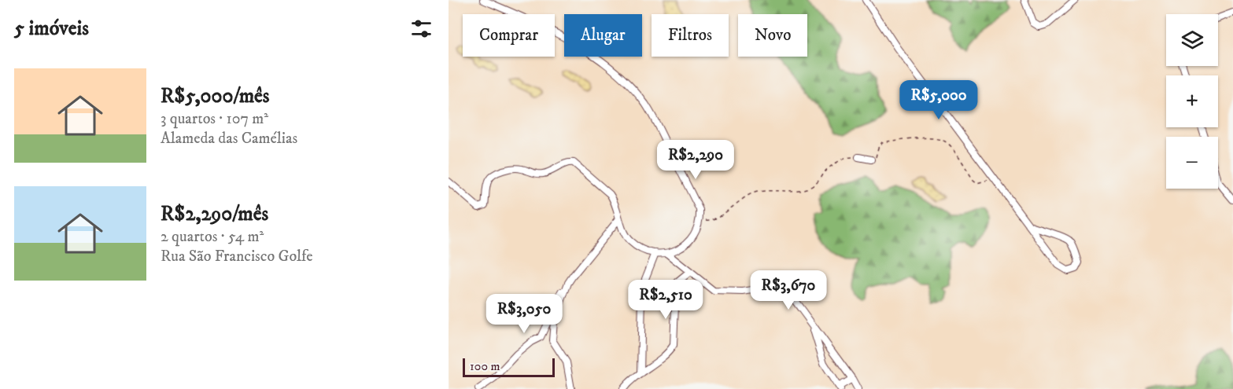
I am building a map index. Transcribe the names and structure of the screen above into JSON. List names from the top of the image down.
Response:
{
  "scale_bar": "100 m",
  "page": {
    "heading": "5 imóveis",
    "map_buttons": ["+", "−"],
    "chip": [
      "Comprar",
      "Alugar",
      "Filtros",
      "Novo"
    ],
    "list": [
      {
        "name": "R$5,000/mês",
        "note": "3 quartos · 107 m² · Alameda das Camélias"
      },
      {
        "name": "R$2,290/mês",
        "note": "2 quartos · 54 m² · Rua São Francisco Golfe"
      }
    ],
    "price": [
      "R$5,000",
      "R$2,290",
      "R$3,670",
      "R$2,510",
      "R$3,050"
    ],
    "scale": "100 m"
  }
}
